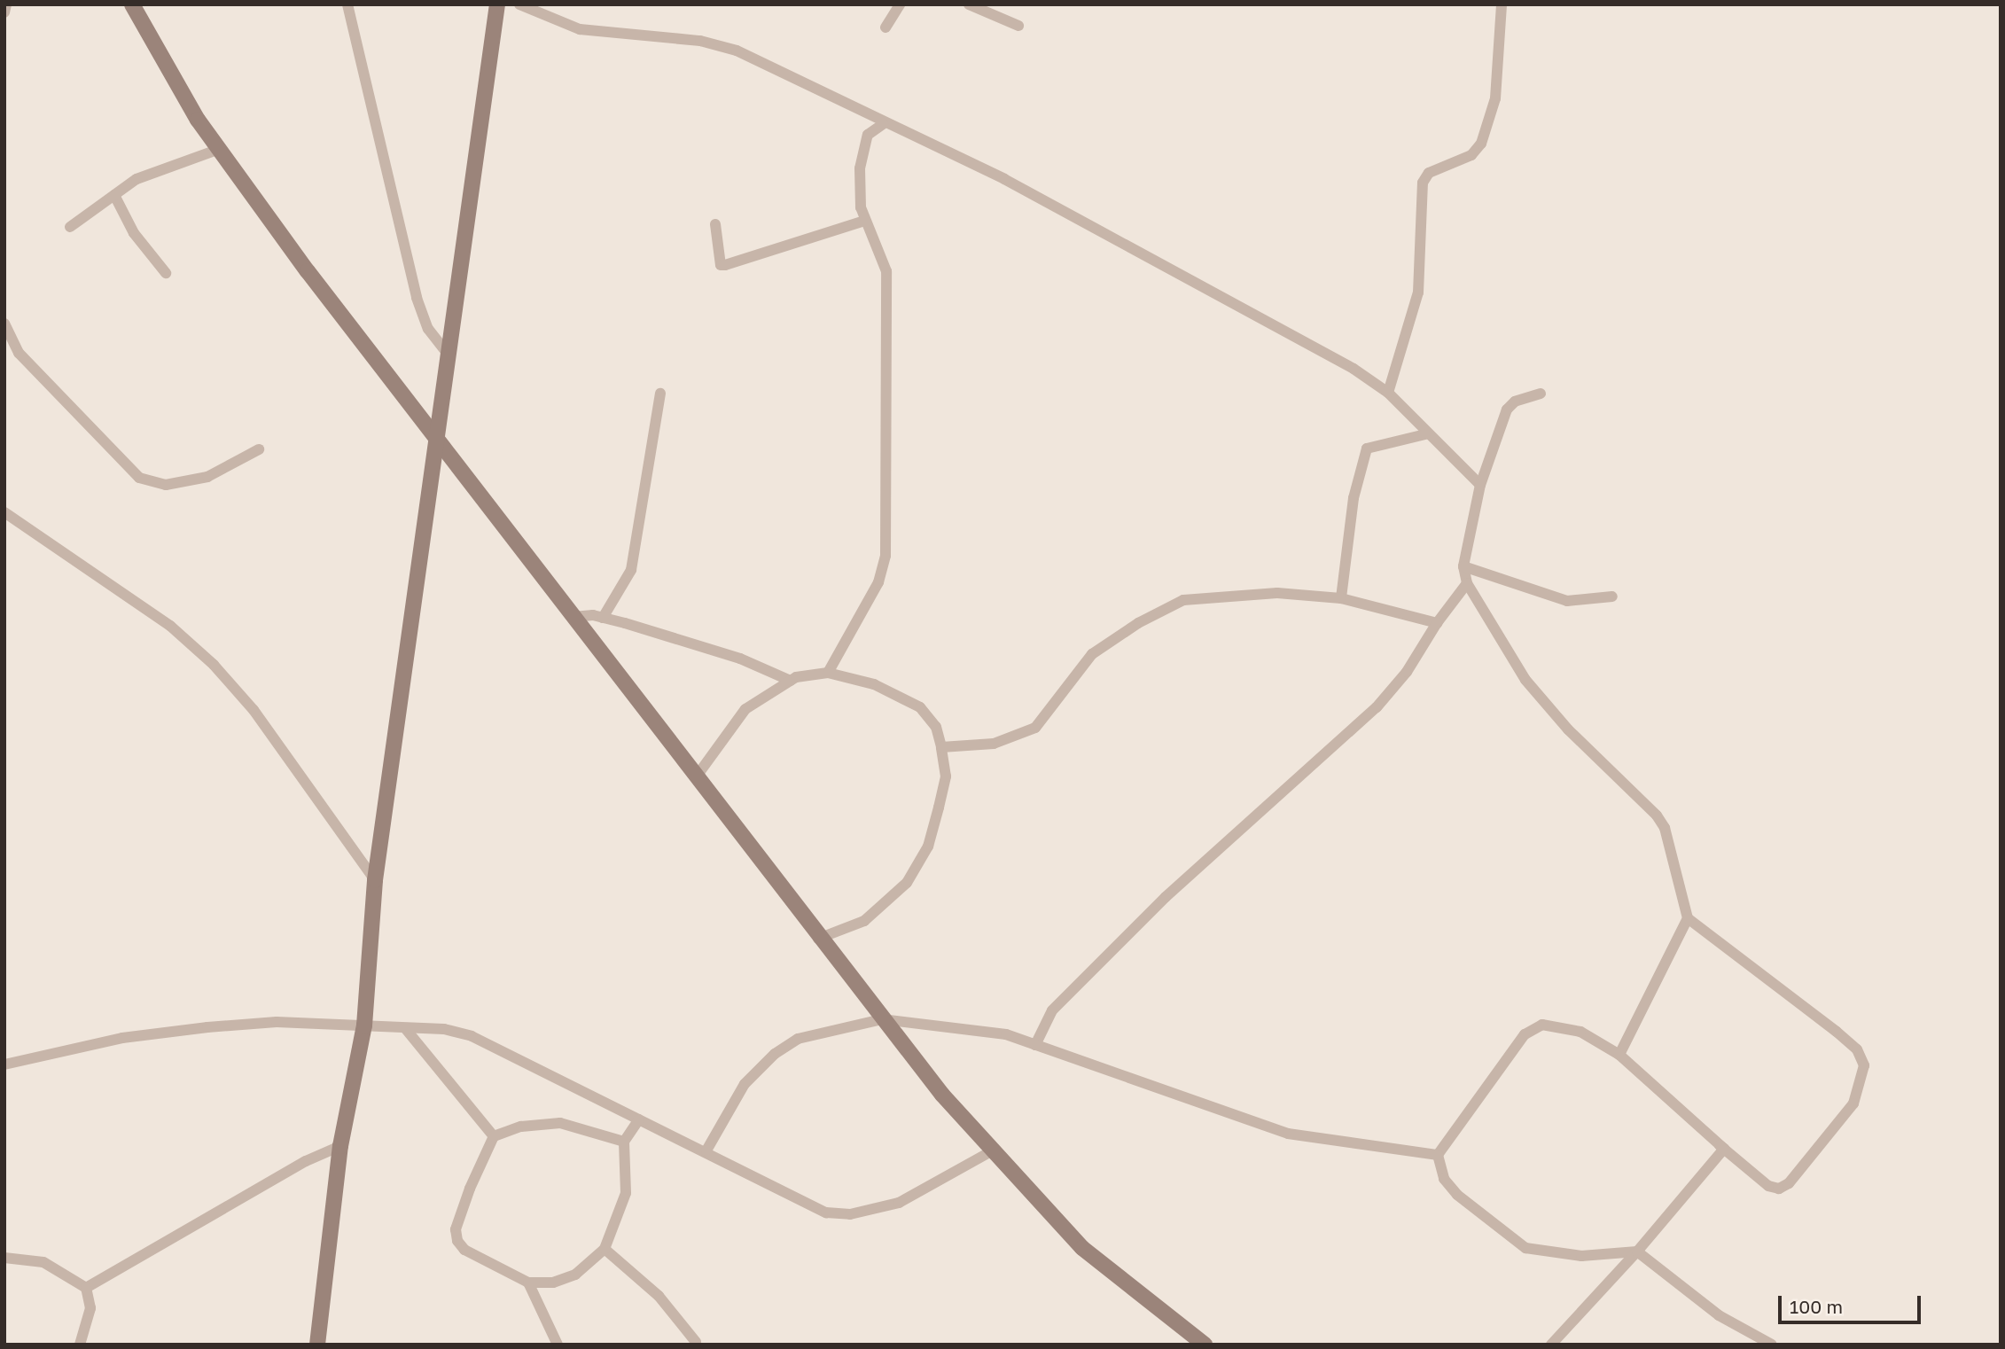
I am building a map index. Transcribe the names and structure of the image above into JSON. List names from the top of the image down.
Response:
{
  "scale_bar": "100 m"
}
